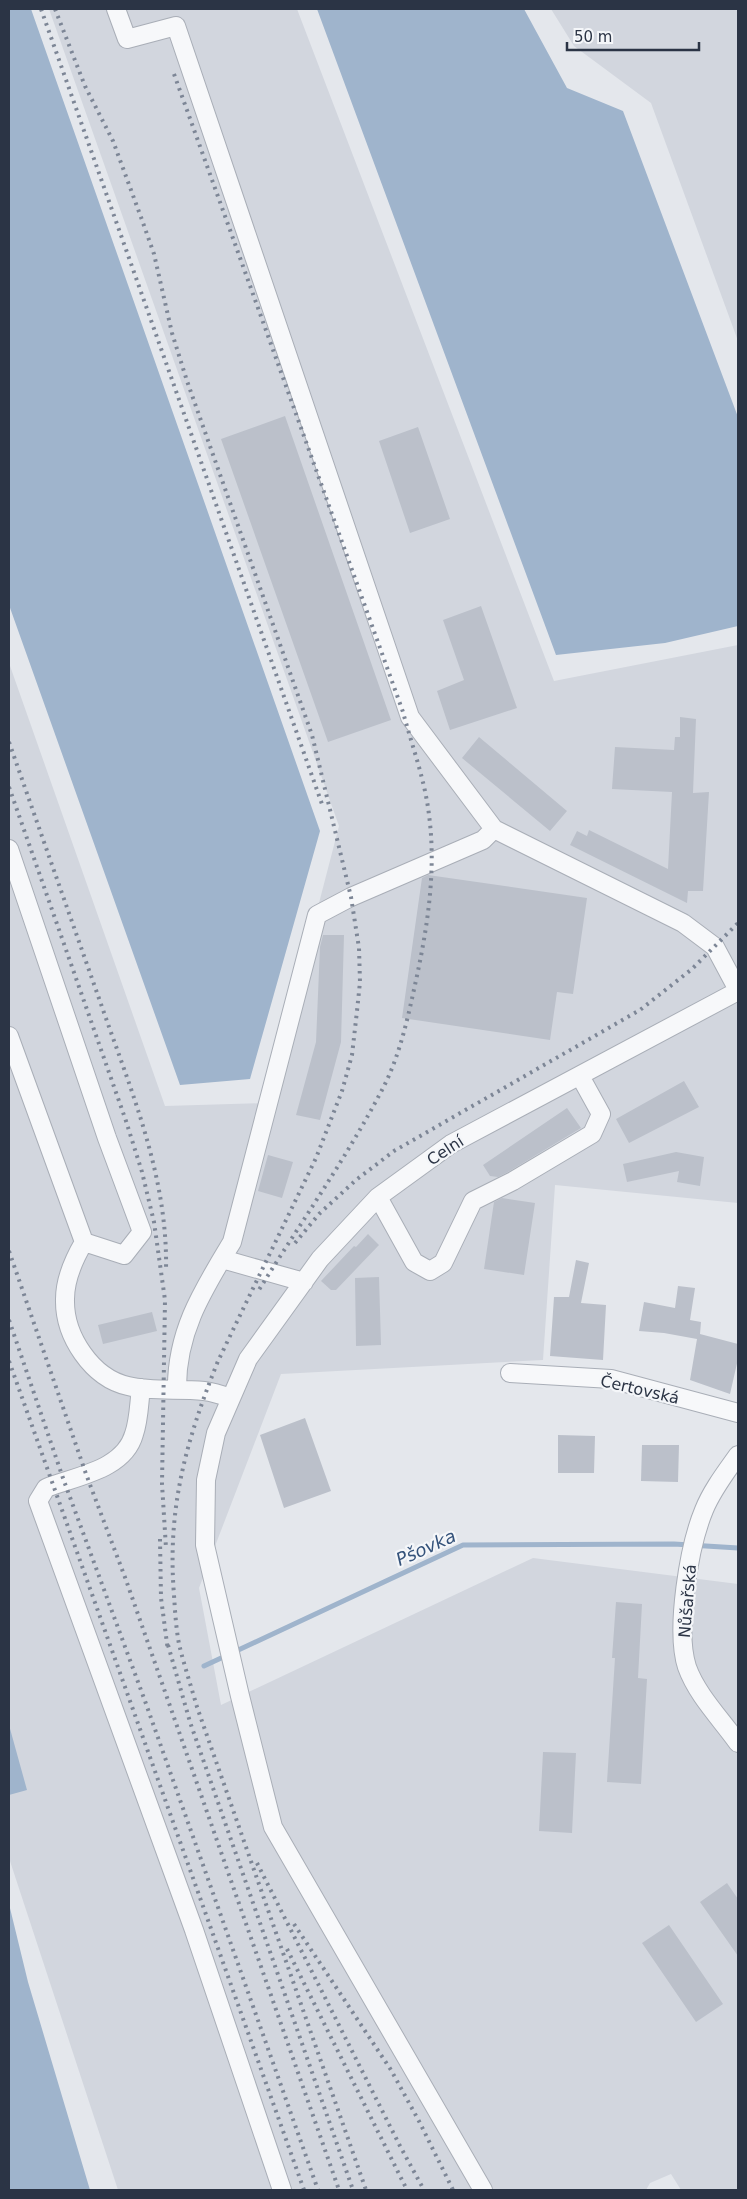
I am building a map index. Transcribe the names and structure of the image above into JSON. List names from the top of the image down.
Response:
{
  "streets": {
    "street": ["Celní", "Čertovská", "Nůšařská"]
  },
  "water": ["Pšovka"],
  "scale_bar": "50 m"
}
